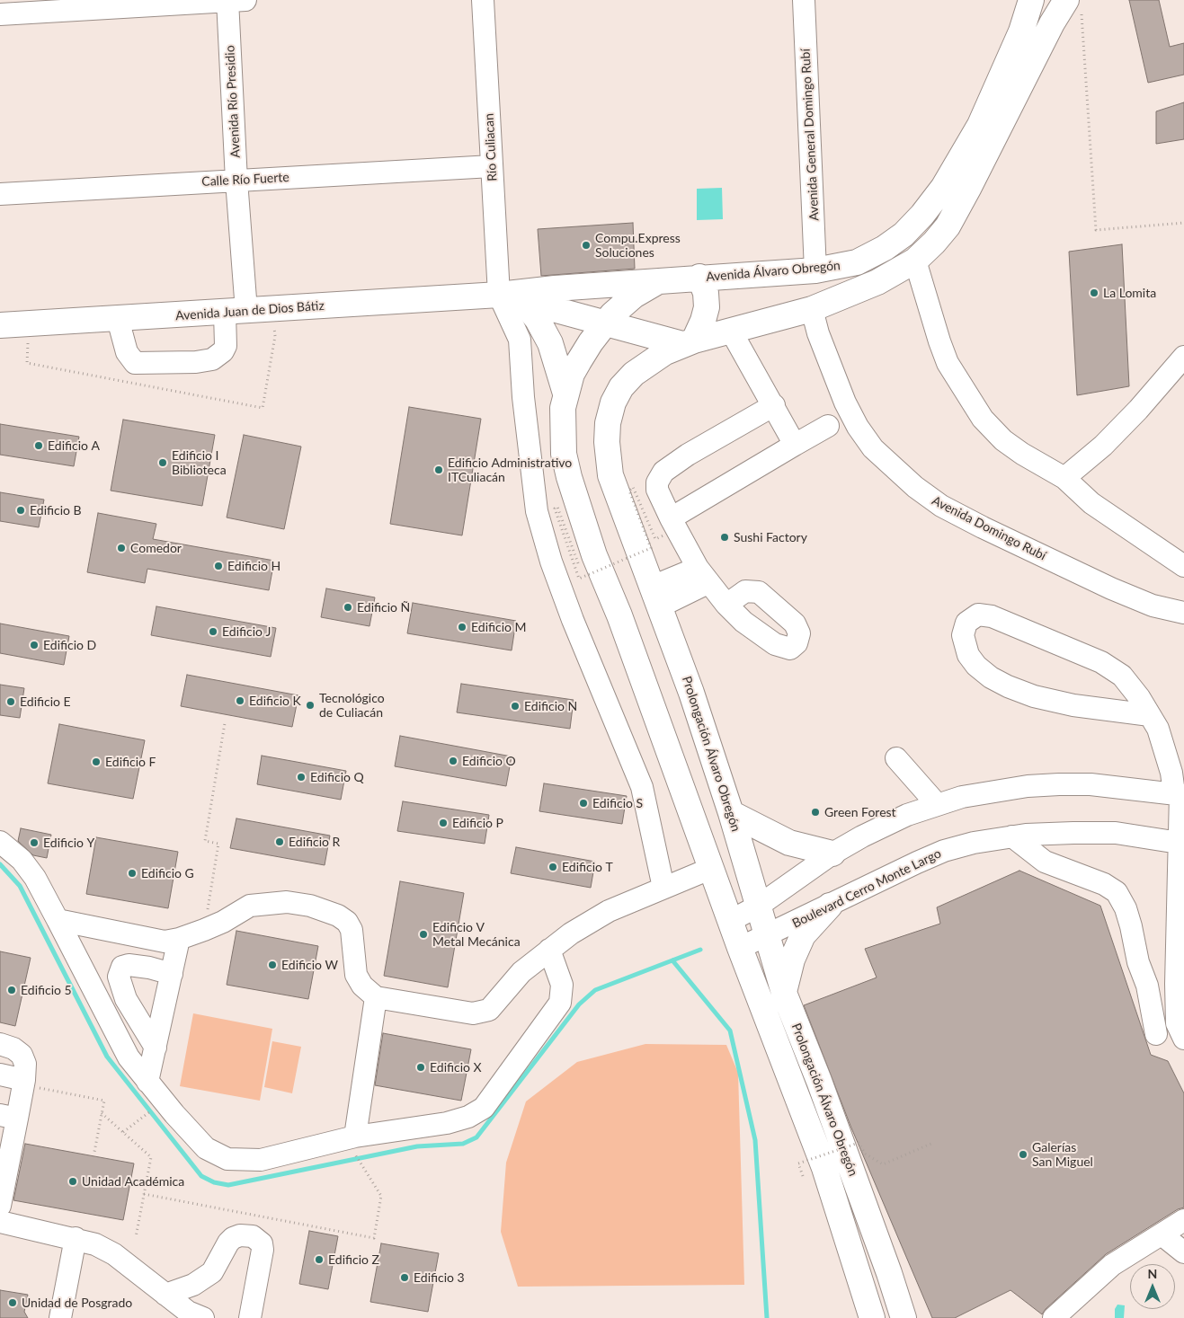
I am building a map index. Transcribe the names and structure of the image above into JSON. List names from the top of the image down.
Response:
{
  "streets": {
    "main road": ["Avenida Álvaro Obregón", "Avenida Juan de Dios Bátiz", "Prolongación Álvaro Obregón"],
    "street": [
      "Avenida Río Presidio",
      "Avenida General Domingo Rubí",
      "Río Culiacan",
      "Calle Río Fuerte",
      "Avenida Domingo Rubí",
      "Boulevard Cerro Monte Largo"
    ]
  },
  "crossings": [
    ["Avenida Río Presidio", "Calle Río Fuerte"],
    ["Avenida Río Presidio", "Avenida Juan de Dios Bátiz"],
    ["Avenida General Domingo Rubí", "Avenida Álvaro Obregón"],
    ["Río Culiacan", "Calle Río Fuerte"],
    ["Río Culiacan", "Avenida Juan de Dios Bátiz"],
    ["Avenida Álvaro Obregón", "Avenida Juan de Dios Bátiz"],
    ["Avenida Álvaro Obregón", "Prolongación Álvaro Obregón"],
    ["Avenida Juan de Dios Bátiz", "Prolongación Álvaro Obregón"],
    ["Avenida Domingo Rubí", "Prolongación Álvaro Obregón"],
    ["Prolongación Álvaro Obregón", "Boulevard Cerro Monte Largo"]
  ],
  "places": [
    "Compu.Express Soluciones",
    "La Lomita",
    "Edificio A",
    "Edificio I Biblioteca",
    "Edificio Administrativo ITCuliacán",
    "Edificio B",
    "Sushi Factory",
    "Comedor",
    "Edificio H",
    "Edificio Ñ",
    "Edificio M",
    "Edificio J",
    "Edificio D",
    "Edificio K",
    "Edificio E",
    "Tecnológico de Culiacán",
    "Edificio N",
    "Edificio O",
    "Edificio F",
    "Edificio Q",
    "Edificio S",
    "Green Forest",
    "Edificio P",
    "Edificio R",
    "Edificio Y",
    "Edificio T",
    "Edificio G",
    "Edificio V Metal Mecánica",
    "Edificio W",
    "Edificio 5",
    "Edificio X",
    "Galerías San Miguel",
    "Unidad Académica",
    "Edificio Z",
    "Edificio 3",
    "Unidad de Posgrado"
  ],
  "north": "top"
}
